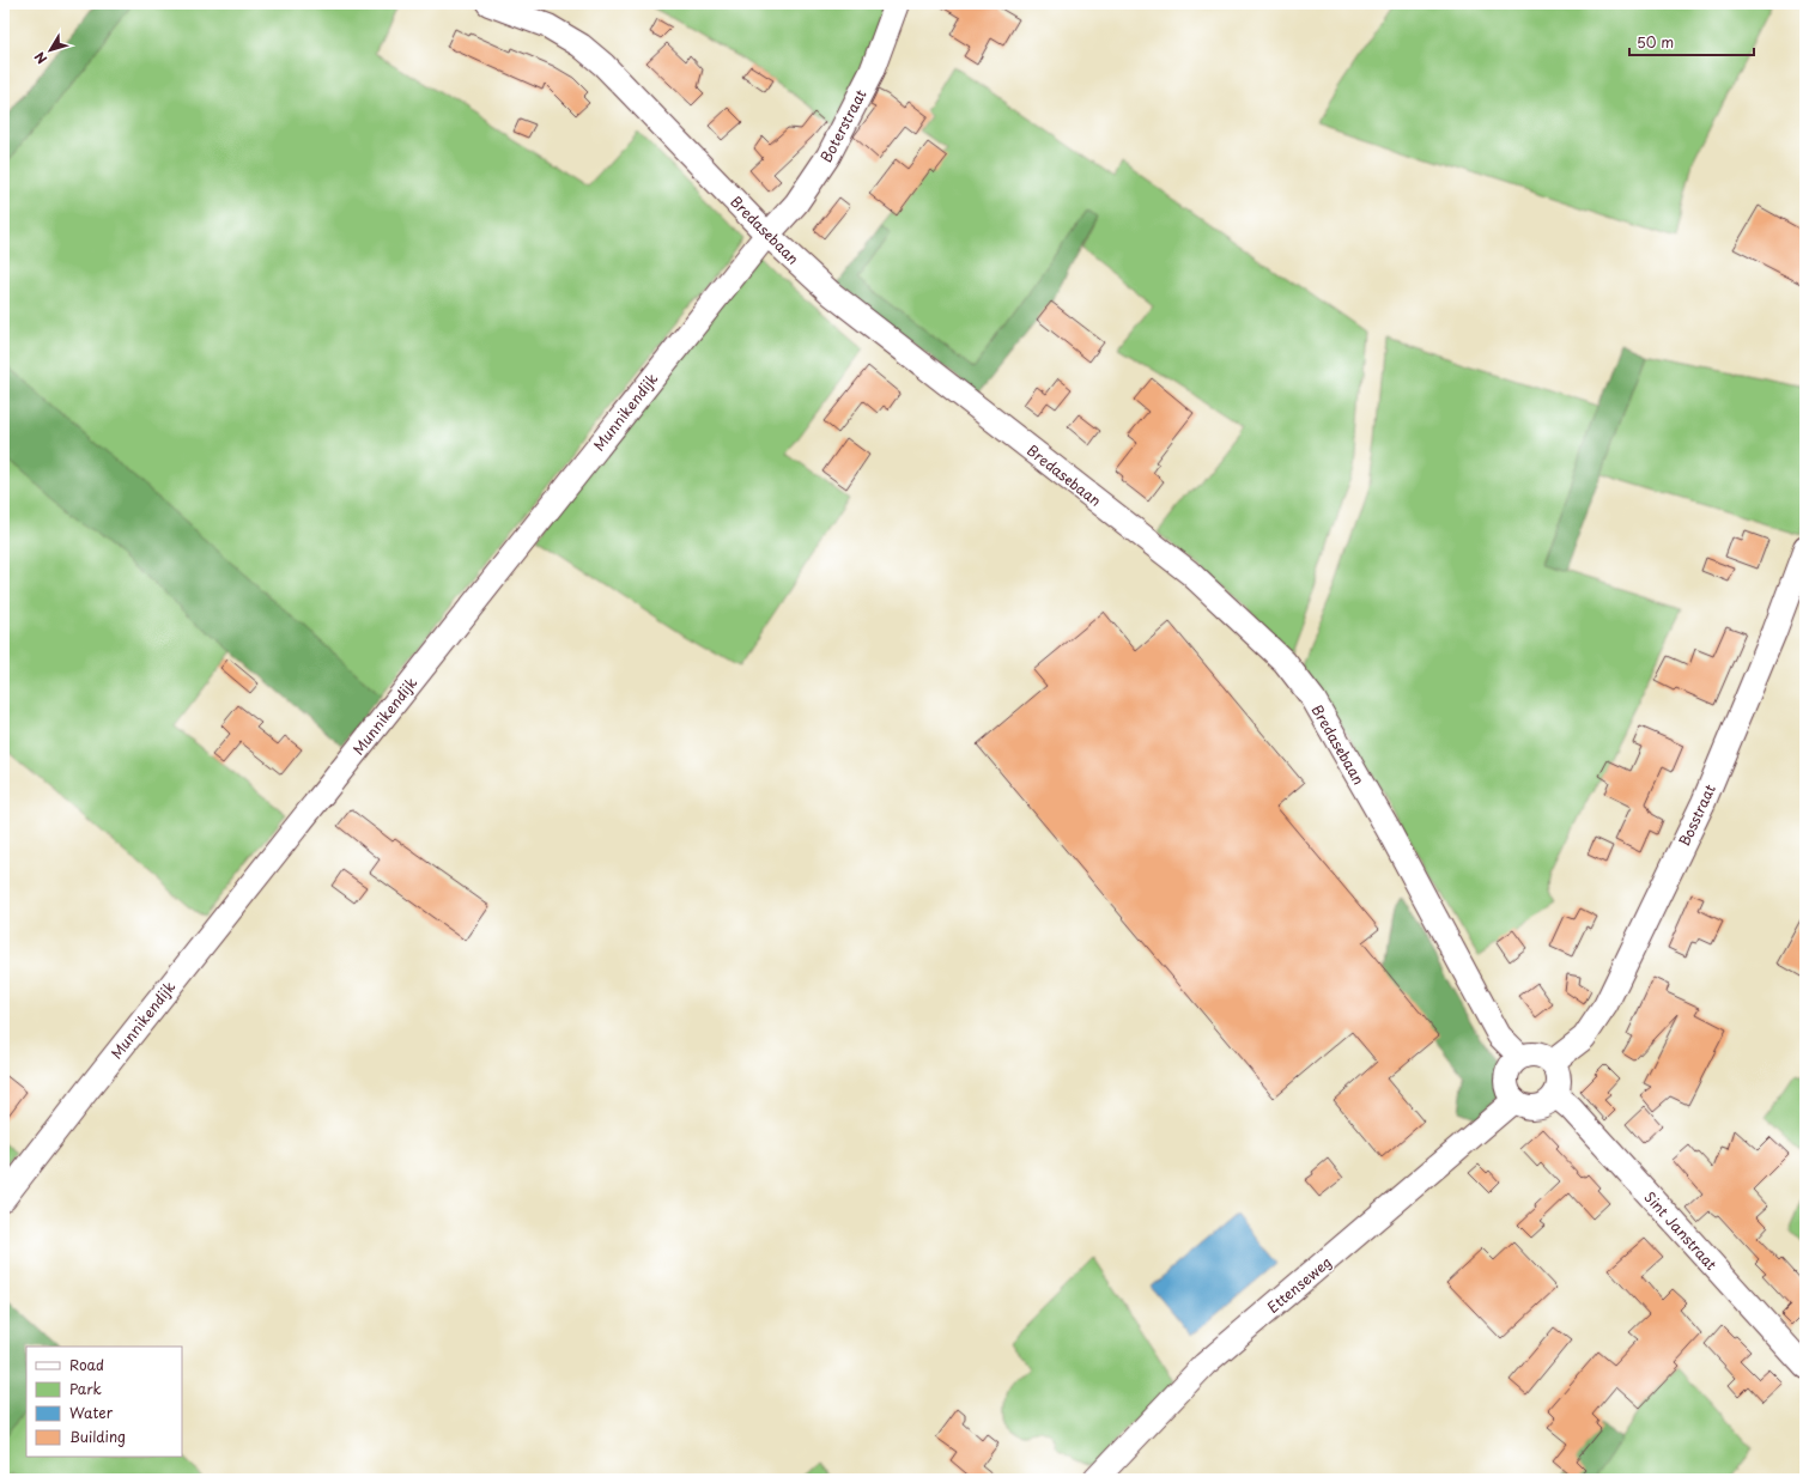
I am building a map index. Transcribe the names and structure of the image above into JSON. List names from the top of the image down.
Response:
{
  "streets": {
    "street": [
      "Boterstraat",
      "Bredasebaan",
      "Munnikendijk",
      "Bosstraat",
      "Sint Janstraat",
      "Ettenseweg"
    ]
  },
  "crossings": [
    ["Boterstraat", "Bredasebaan"],
    ["Boterstraat", "Munnikendijk"],
    ["Bredasebaan", "Munnikendijk"],
    ["Bredasebaan", "Bosstraat"],
    ["Bredasebaan", "Sint Janstraat"],
    ["Bredasebaan", "Ettenseweg"],
    ["Bosstraat", "Sint Janstraat"],
    ["Bosstraat", "Ettenseweg"],
    ["Sint Janstraat", "Ettenseweg"]
  ],
  "legend": [
    "Road",
    "Park",
    "Water",
    "Building"
  ],
  "scale_bar": "50 m",
  "north": "bottom left"
}
